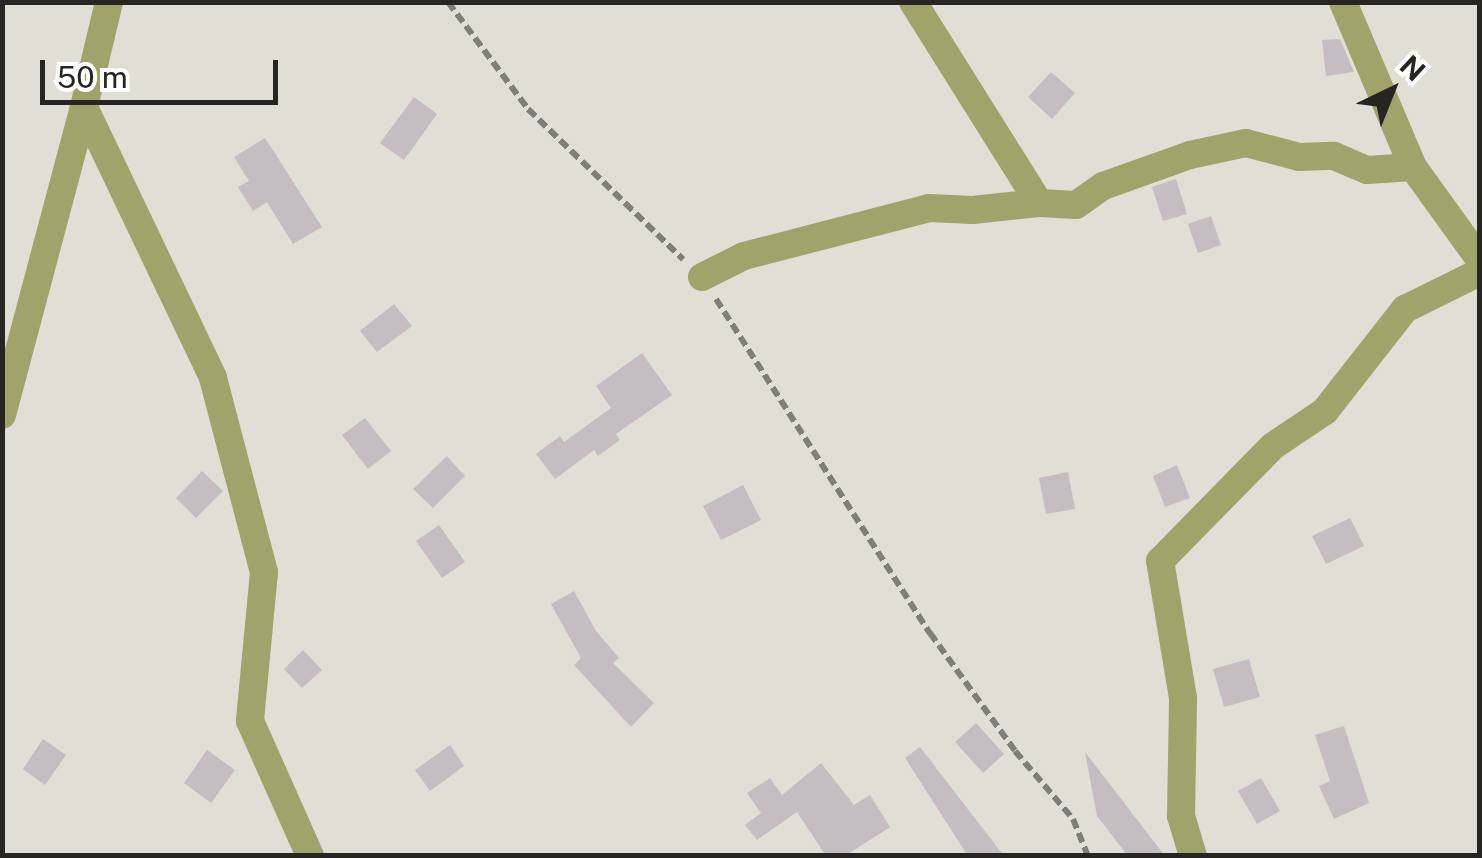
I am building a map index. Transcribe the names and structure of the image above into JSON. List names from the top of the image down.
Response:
{
  "scale_bar": "50 m",
  "north": "top right"
}
